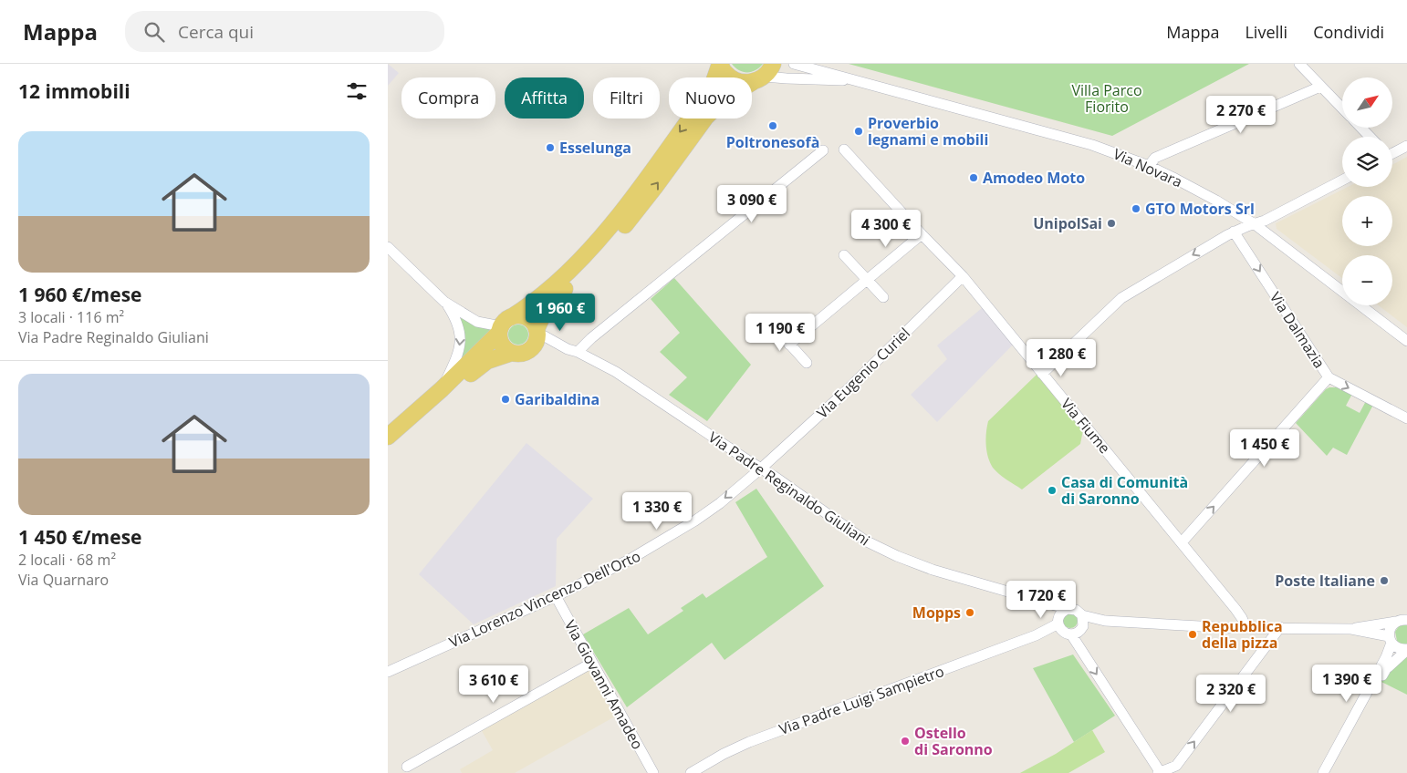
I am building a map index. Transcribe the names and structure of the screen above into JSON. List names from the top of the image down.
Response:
{
  "streets": {
    "street": [
      "Via Novara",
      "Via Dalmazia",
      "Via Eugenio Curiel",
      "Via Fiume",
      "Via Padre Reginaldo Giuliani",
      "Via Lorenzo Vincenzo Dell'Orto",
      "Via Giovanni Amadeo",
      "Via Padre Luigi Sampietro"
    ]
  },
  "crossings": [
    ["Via Eugenio Curiel", "Via Fiume"],
    ["Via Eugenio Curiel", "Via Padre Reginaldo Giuliani"],
    ["Via Eugenio Curiel", "Via Lorenzo Vincenzo Dell'Orto"],
    ["Via Fiume", "Via Padre Reginaldo Giuliani"],
    ["Via Padre Reginaldo Giuliani", "Via Lorenzo Vincenzo Dell'Orto"],
    ["Via Padre Reginaldo Giuliani", "Via Padre Luigi Sampietro"],
    ["Via Lorenzo Vincenzo Dell'Orto", "Via Giovanni Amadeo"]
  ],
  "one_way": ["Via Dalmazia", "Via Lorenzo Vincenzo Dell'Orto"],
  "parks": ["Villa Parco Fiorito"],
  "places": [
    "Poltronesofà",
    "Proverbio legnami e mobili",
    "Esselunga",
    "Amodeo Moto",
    "GTO Motors Srl",
    "UnipolSai",
    "Garibaldina",
    "Casa di Comunità di Saronno",
    "Poste Italiane",
    "Mopps",
    "Repubblica della pizza",
    "Ostello di Saronno"
  ],
  "north": "top right",
  "page": {
    "header": "Mappa",
    "search": "Cerca qui",
    "nav": ["Mappa", "Livelli", "Condividi"],
    "heading": "12 immobili",
    "map_buttons": ["+", "−"],
    "chip": [
      "Compra",
      "Affitta",
      "Filtri",
      "Nuovo"
    ],
    "price": [
      "2 270 €",
      "3 090 €",
      "4 300 €",
      "1 960 €",
      "1 190 €",
      "1 280 €",
      "1 450 €",
      "1 330 €",
      "1 720 €",
      "1 390 €",
      "3 610 €",
      "2 320 €"
    ],
    "list": [
      {
        "name": "1 960 €/mese",
        "note": "3 locali · 116 m² · Via Padre Reginaldo Giuliani"
      },
      {
        "name": "1 450 €/mese",
        "note": "2 locali · 68 m² · Via Quarnaro"
      }
    ]
  }
}
